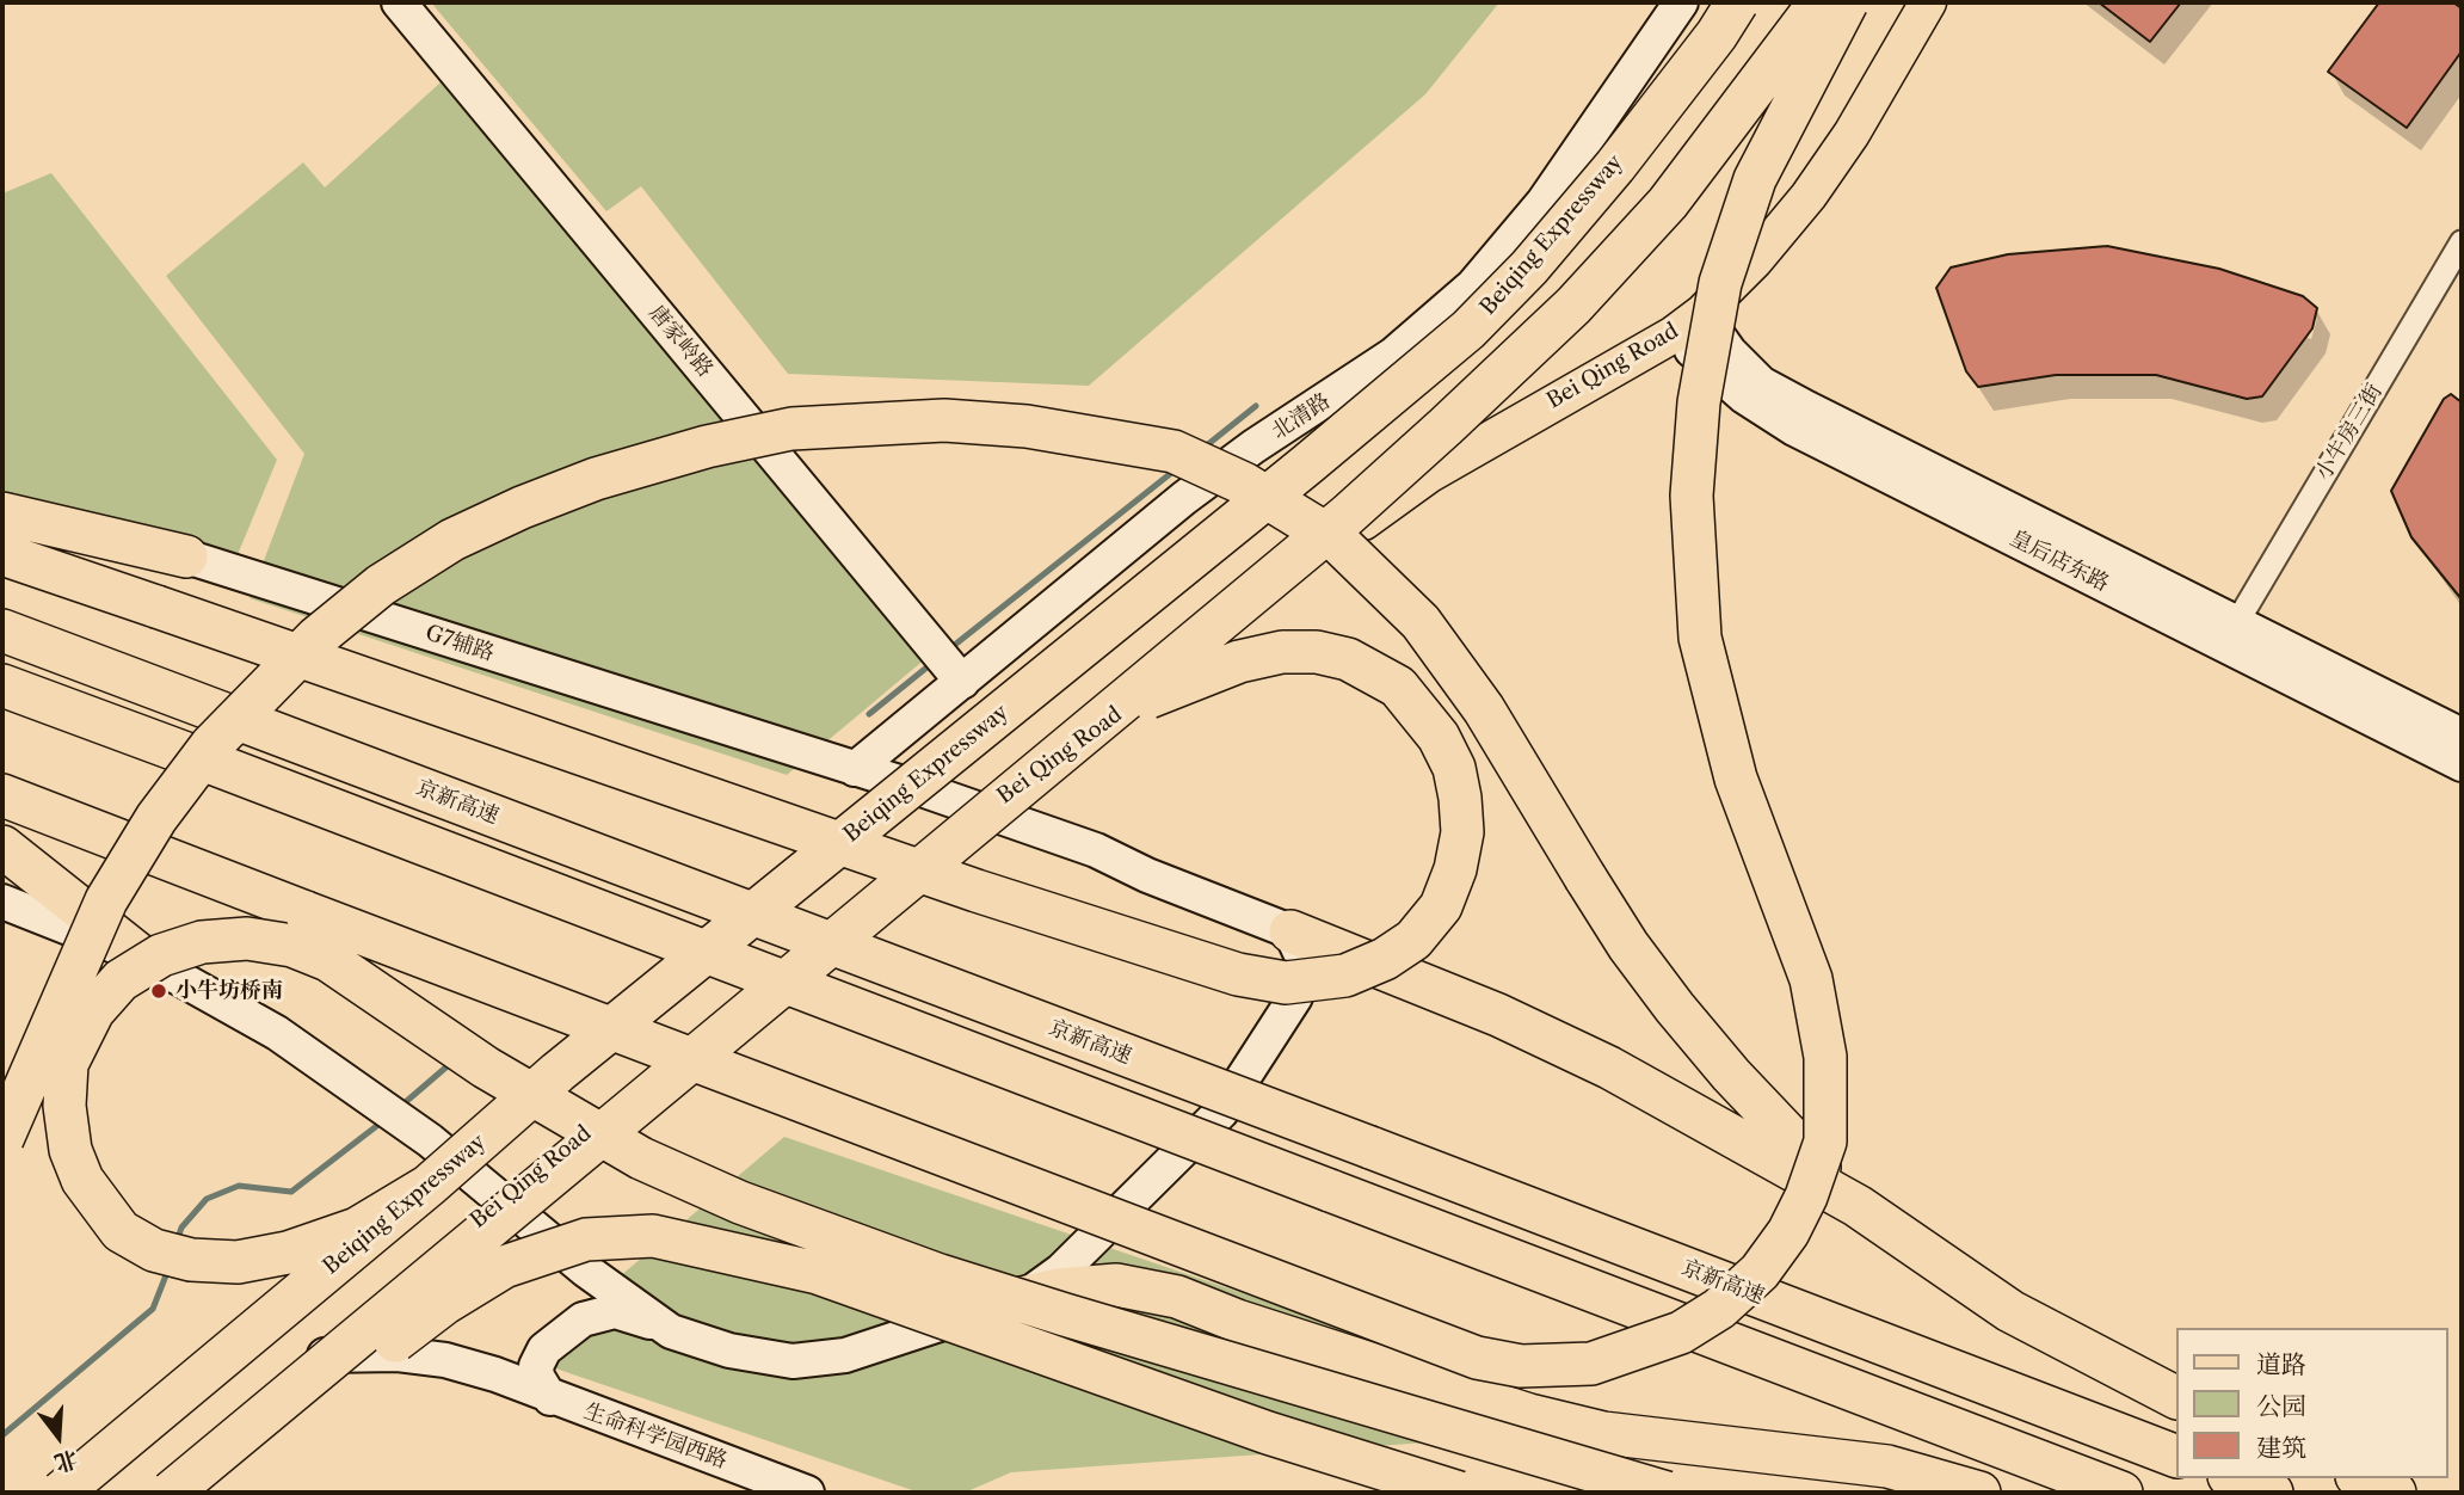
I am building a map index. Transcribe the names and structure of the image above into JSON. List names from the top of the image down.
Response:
{
  "streets": {
    "highway": ["Beiqing Expressway", "京新高速"],
    "main road": ["Bei Qing Road"],
    "street": [
      "唐家岭路",
      "北清路",
      "小牛房三街",
      "皇后店东路",
      "G7辅路",
      "生命科学园西路"
    ]
  },
  "crossings": [
    ["唐家岭路", "北清路"],
    ["Bei Qing Road", "皇后店东路"],
    ["Bei Qing Road", "G7辅路"],
    ["Bei Qing Road", "生命科学园西路"],
    ["北清路", "G7辅路"],
    ["小牛房三街", "皇后店东路"]
  ],
  "places": ["小牛坊桥南"],
  "legend": ["道路", "公园", "建筑"],
  "north": "bottom"
}
